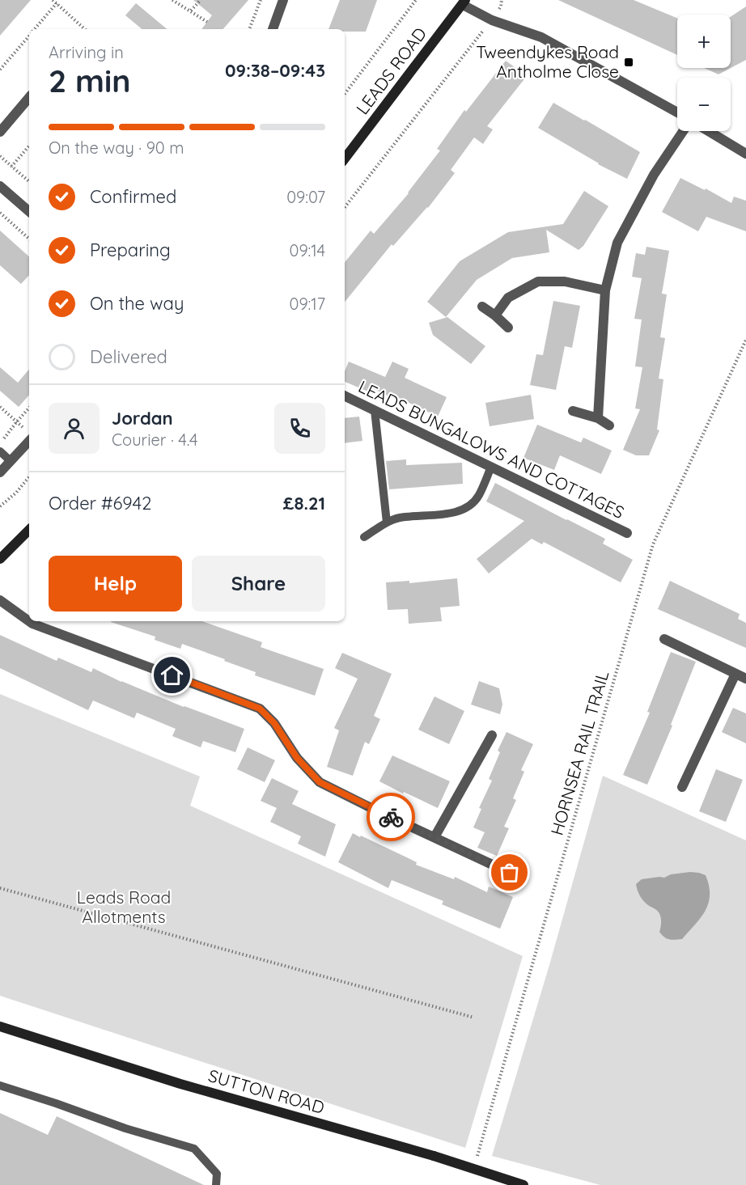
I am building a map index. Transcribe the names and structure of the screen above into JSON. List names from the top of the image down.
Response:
{
  "streets": {
    "street": ["LEADS ROAD", "LEADS BUNGALOWS AND COTTAGES", "SUTTON ROAD"],
    "path": ["HORNSEA RAIL TRAIL"]
  },
  "parks": ["Leads Road Allotments"],
  "places": {
    "transit": ["Tweendykes Road Antholme Close"]
  },
  "page": {
    "map_buttons": ["+", "−"],
    "heading": ["2 min", "Arriving in", "09:38–09:43"],
    "panel": [
      "Jordan",
      "Courier · 4.4",
      "Order #6942",
      "£8.21"
    ],
    "bar": "On the way · 90 m",
    "list": [
      ["Confirmed", "09:07"],
      ["Preparing", "09:14"],
      ["On the way", "09:17"],
      "Delivered"
    ],
    "buttons": ["Help", "Share"]
  }
}
